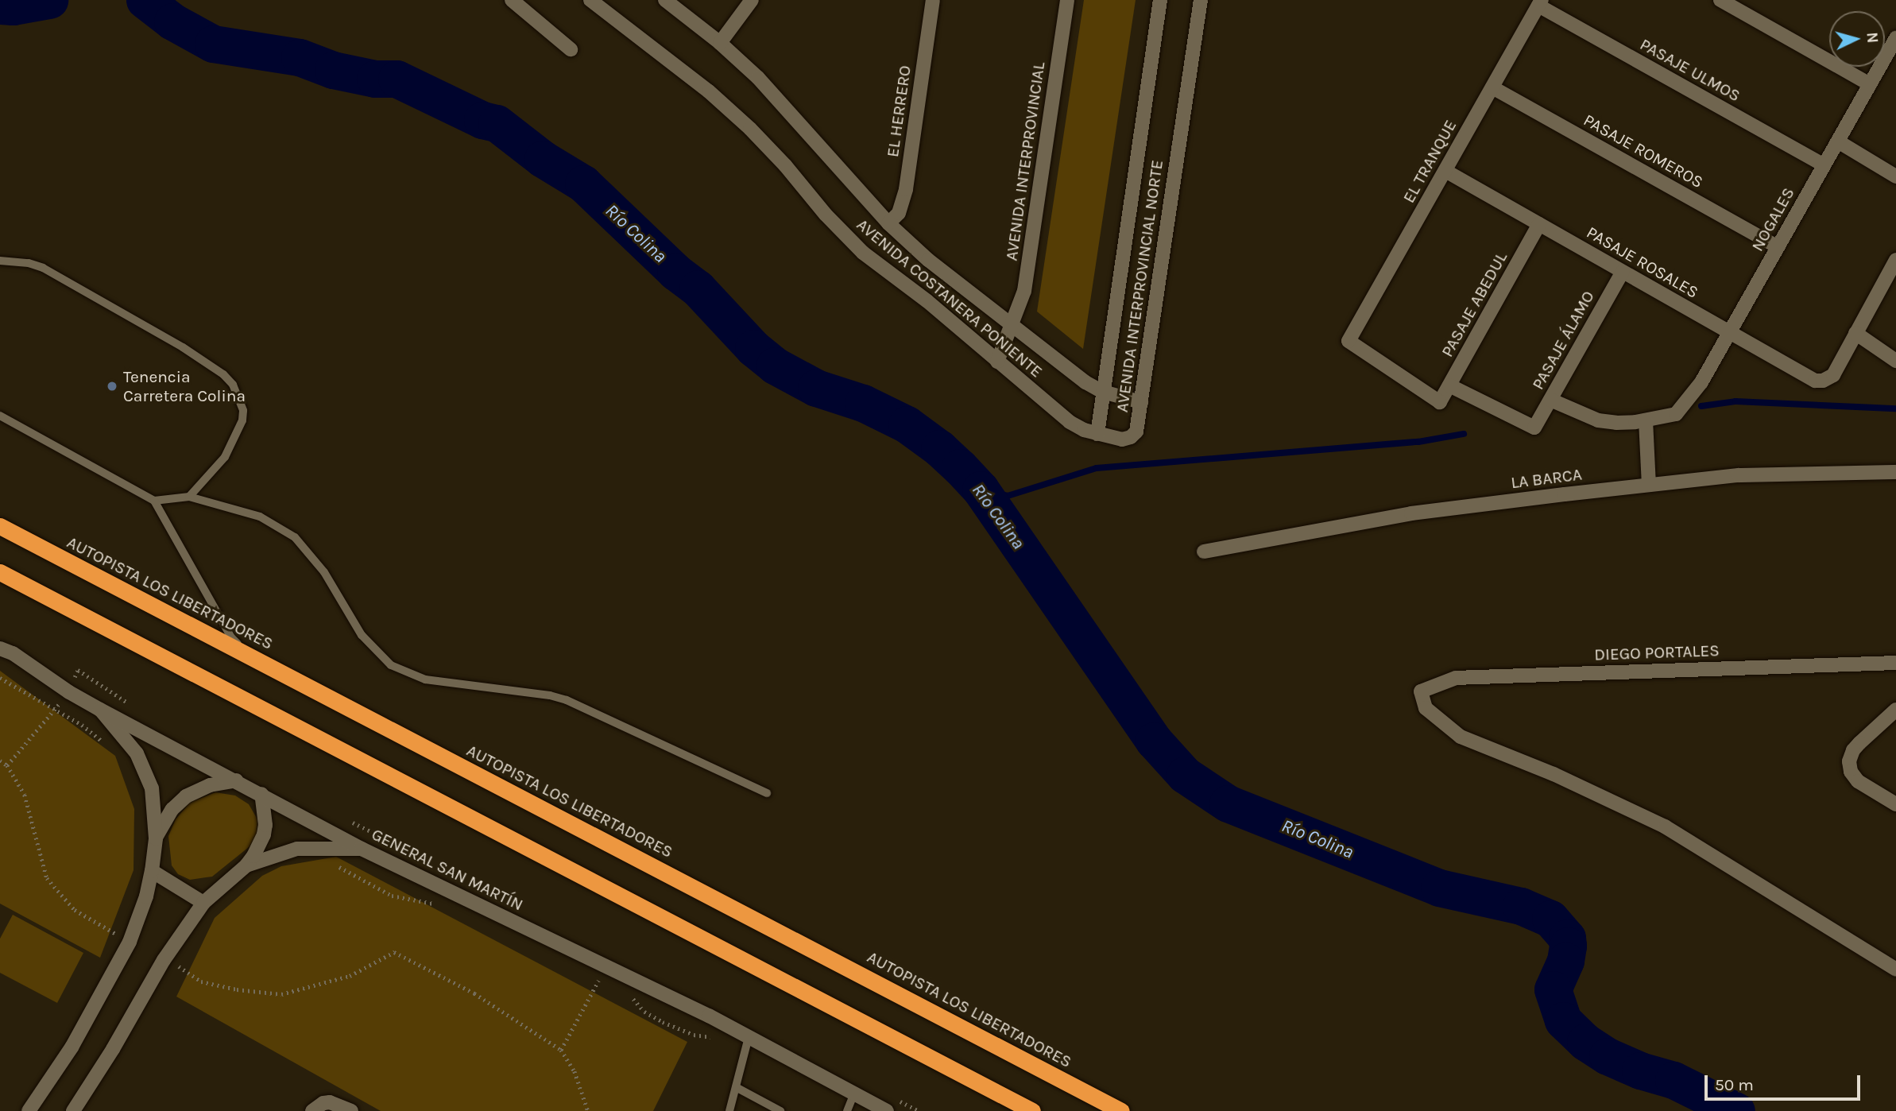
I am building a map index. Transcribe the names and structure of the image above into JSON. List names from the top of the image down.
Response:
{
  "streets": {
    "highway": ["AUTOPISTA LOS LIBERTADORES"],
    "street": [
      "PASAJE ULMOS",
      "EL HERRERO",
      "PASAJE ROMEROS",
      "AVENIDA INTERPROVINCIAL",
      "EL TRANQUE",
      "NOGALES",
      "PASAJE ROSALES",
      "AVENIDA INTERPROVINCIAL NORTE",
      "AVENIDA COSTANERA PONIENTE",
      "PASAJE ABEDUL",
      "PASAJE ÁLAMO",
      "LA BARCA",
      "DIEGO PORTALES",
      "GENERAL SAN MARTÍN"
    ]
  },
  "crossings": [
    ["PASAJE ULMOS", "EL TRANQUE"],
    ["PASAJE ULMOS", "NOGALES"],
    ["EL HERRERO", "AVENIDA COSTANERA PONIENTE"],
    ["PASAJE ROMEROS", "EL TRANQUE"],
    ["PASAJE ROMEROS", "NOGALES"],
    ["AVENIDA INTERPROVINCIAL", "AVENIDA COSTANERA PONIENTE"],
    ["EL TRANQUE", "PASAJE ROSALES"],
    ["EL TRANQUE", "PASAJE ABEDUL"],
    ["NOGALES", "PASAJE ROSALES"],
    ["PASAJE ROSALES", "PASAJE ABEDUL"],
    ["PASAJE ROSALES", "PASAJE ÁLAMO"],
    ["AVENIDA INTERPROVINCIAL NORTE", "AVENIDA COSTANERA PONIENTE"],
    ["PASAJE ABEDUL", "PASAJE ÁLAMO"]
  ],
  "water": ["Río Colina"],
  "places": ["Tenencia Carretera Colina"],
  "scale_bar": "50 m",
  "north": "right"
}
